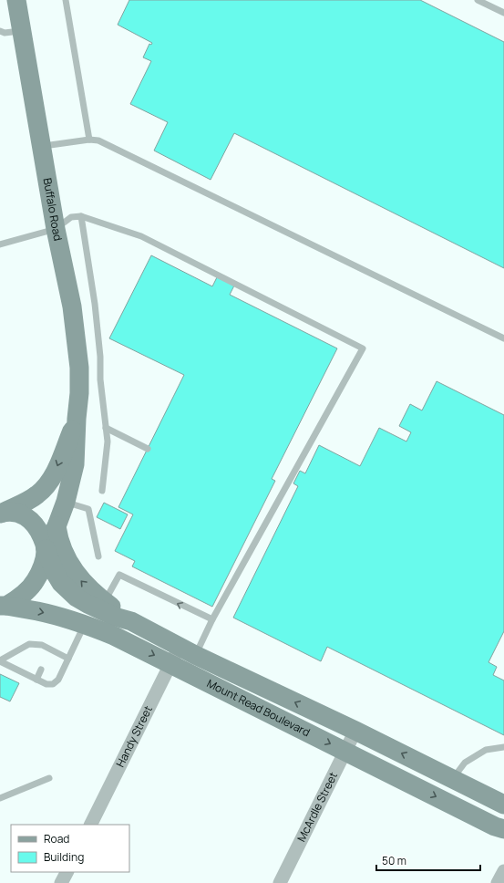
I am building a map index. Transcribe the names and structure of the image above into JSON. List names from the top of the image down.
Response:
{
  "streets": {
    "main road": ["Buffalo Road", "Mount Read Boulevard"],
    "street": ["Handy Street", "McArdle Street"]
  },
  "crossings": [
    ["Buffalo Road", "Mount Read Boulevard"],
    ["Mount Read Boulevard", "Handy Street"],
    ["Mount Read Boulevard", "McArdle Street"]
  ],
  "legend": ["Road", "Building"],
  "scale_bar": "50 m"
}
